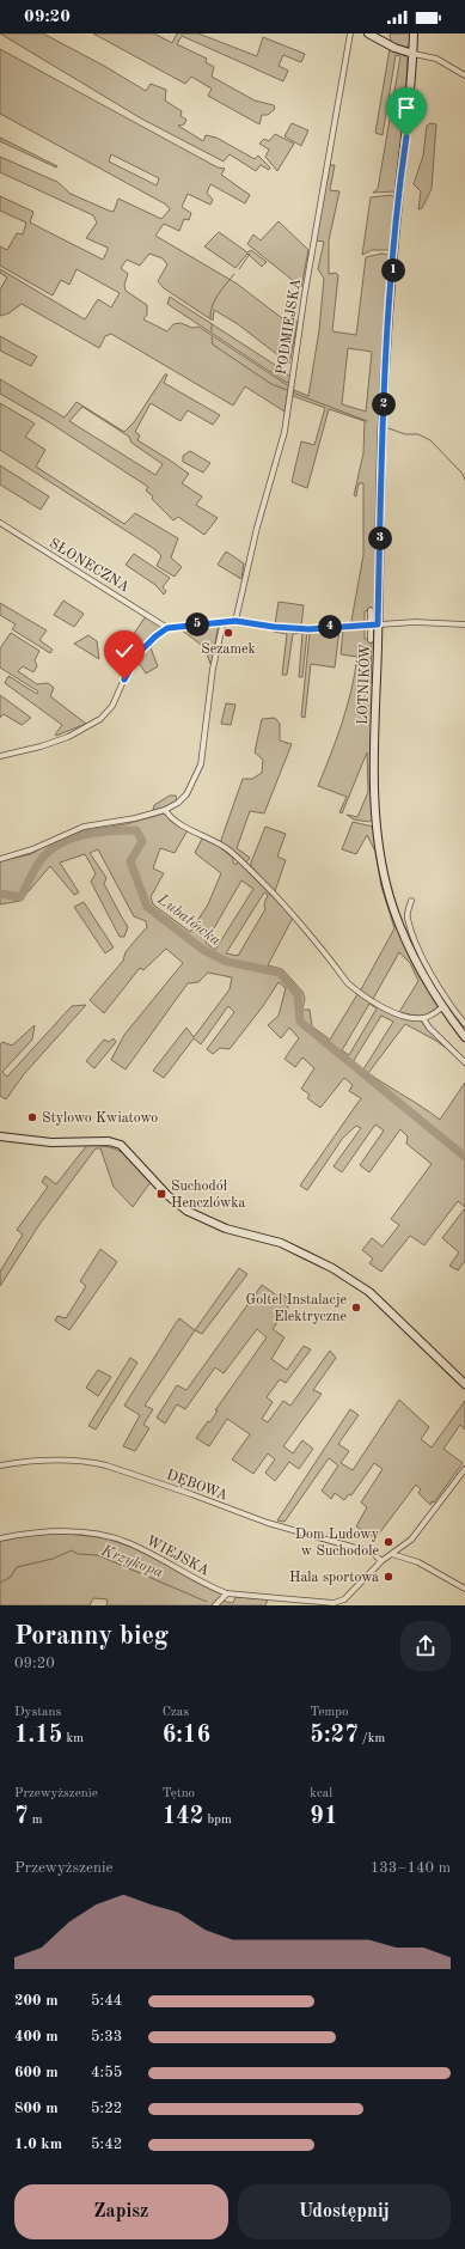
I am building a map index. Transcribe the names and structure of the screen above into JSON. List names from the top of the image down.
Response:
{
  "streets": {
    "street": [
      "PODMIEJSKA",
      "SŁONECZNA",
      "LOTNIKÓW",
      "DĘBOWA",
      "WIEJSKA"
    ]
  },
  "water": ["Lubatówka", "Krzykopa"],
  "places": {
    "other": [
      "Sezamek",
      "Stylowo Kwiatowo",
      "Goltel Instalacje Elektryczne",
      "Dom Ludowy w Suchodole",
      "Hala sportowa"
    ],
    "transit": ["Suchodół Henczlówka"]
  },
  "page": {
    "status": "09:20",
    "pins": [
      "1",
      "2",
      "3",
      "5",
      "4"
    ],
    "heading": ["Poranny bieg", "09:20"],
    "stats": [
      ["Dystans", "1.15 km"],
      ["Czas", "6:16"],
      ["Tempo", "5:27 /km"],
      ["Przewyższenie", "7 m"],
      ["Tętno", "142 bpm"],
      ["kcal", "91"]
    ],
    "chart": ["Przewyższenie", "133–140 m"],
    "list": [
      {
        "name": "200 m",
        "note": "5:44"
      },
      {
        "name": "400 m",
        "note": "5:33"
      },
      {
        "name": "600 m",
        "note": "4:55"
      },
      {
        "name": "800 m",
        "note": "5:22"
      },
      {
        "name": "1.0 km",
        "note": "5:42"
      }
    ],
    "buttons": ["Zapisz", "Udostępnij"]
  }
}
